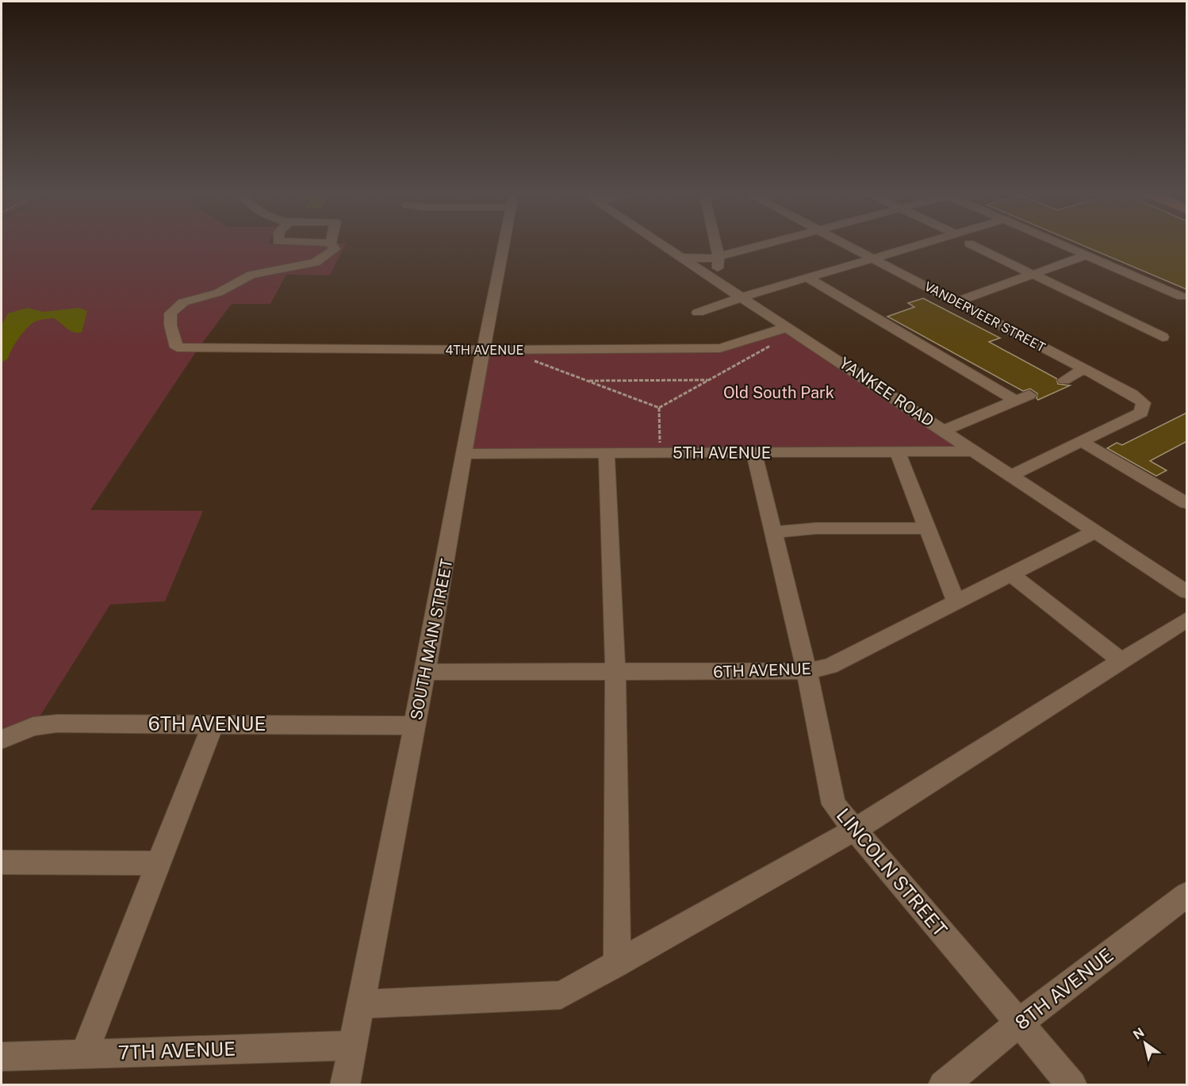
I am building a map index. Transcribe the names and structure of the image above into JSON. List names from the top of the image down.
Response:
{
  "streets": {
    "street": [
      "VANDERVEER STREET",
      "4TH AVENUE",
      "YANKEE ROAD",
      "5TH AVENUE",
      "SOUTH MAIN STREET",
      "6TH AVENUE",
      "LINCOLN STREET",
      "8TH AVENUE",
      "7TH AVENUE"
    ]
  },
  "crossings": [
    ["4TH AVENUE", "YANKEE ROAD"],
    ["4TH AVENUE", "SOUTH MAIN STREET"],
    ["YANKEE ROAD", "5TH AVENUE"],
    ["YANKEE ROAD", "6TH AVENUE"],
    ["5TH AVENUE", "SOUTH MAIN STREET"],
    ["5TH AVENUE", "LINCOLN STREET"],
    ["SOUTH MAIN STREET", "6TH AVENUE"],
    ["SOUTH MAIN STREET", "7TH AVENUE"],
    ["6TH AVENUE", "LINCOLN STREET"],
    ["LINCOLN STREET", "8TH AVENUE"]
  ],
  "parks": ["Old South Park"],
  "north": "top left"
}
